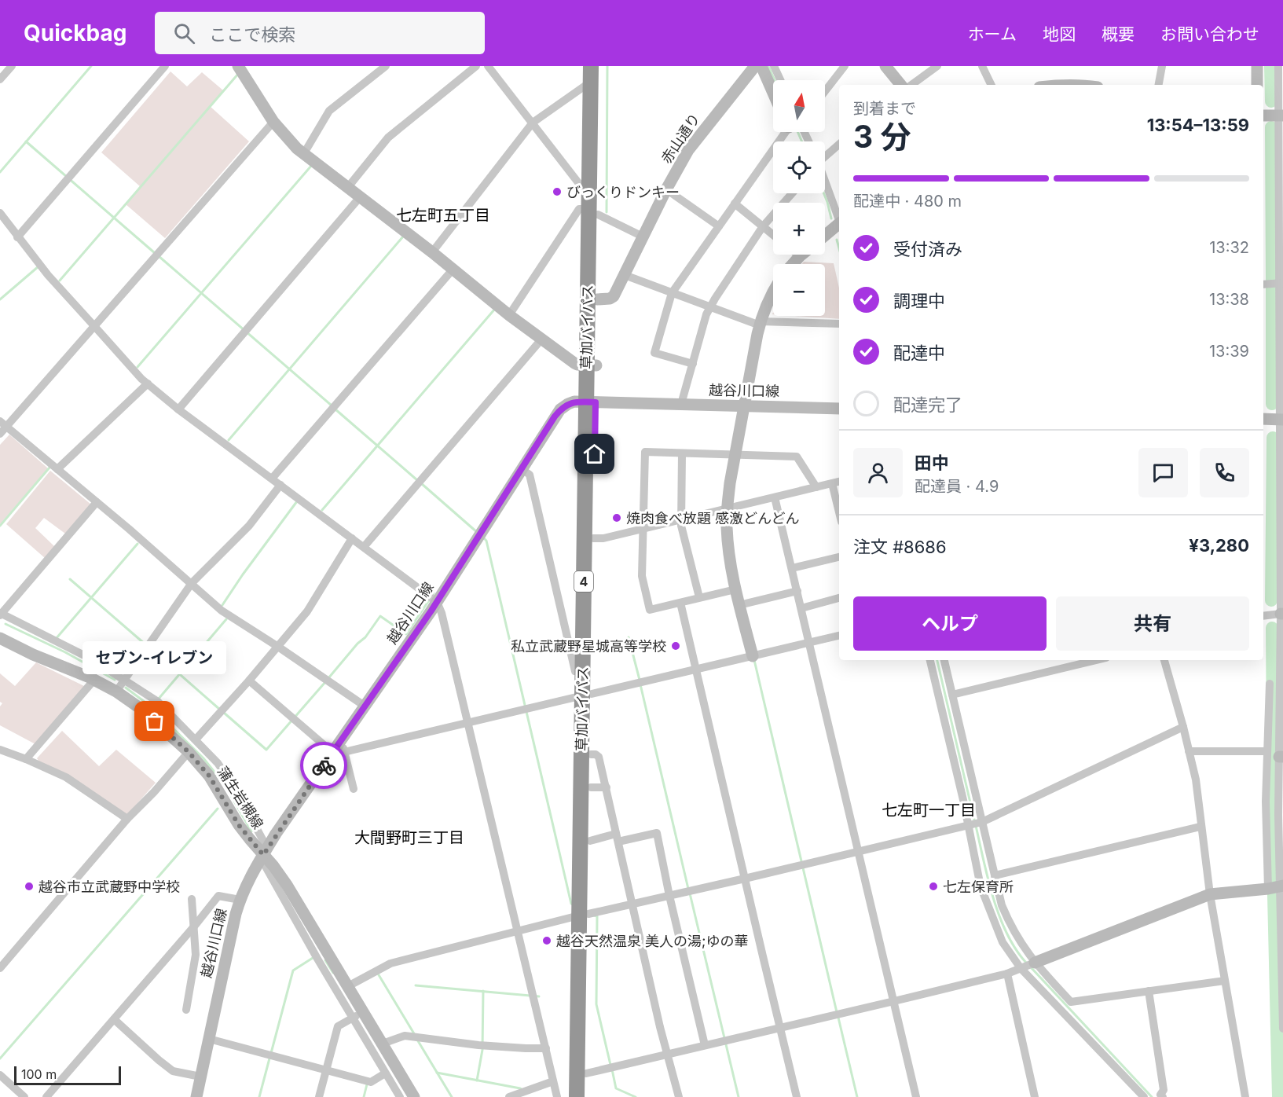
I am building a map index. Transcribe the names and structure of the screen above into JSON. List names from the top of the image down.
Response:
{
  "streets": {
    "highway": ["草加バイパス", "4"],
    "main road": ["赤山通り", "越谷川口線", "蒲生岩槻線"]
  },
  "crossings": [
    ["赤山通り", "草加バイパス"],
    ["草加バイパス", "越谷川口線"],
    ["越谷川口線", "蒲生岩槻線"]
  ],
  "districts": ["七左町五丁目", "七左町一丁目", "大間野町三丁目"],
  "places": [
    "びっくりドンキー",
    "焼肉食べ放題 感激どんどん",
    "私立武蔵野星城高等学校",
    "セブン-イレブン",
    "越谷市立武蔵野中学校",
    "七左保育所",
    "越谷天然温泉 美人の湯;ゆの華"
  ],
  "scale_bar": "100 m",
  "north": "top",
  "page": {
    "header": "Quickbag",
    "search": "ここで検索",
    "nav": [
      "ホーム",
      "地図",
      "概要",
      "お問い合わせ"
    ],
    "map_buttons": ["+", "−"],
    "heading": ["3 分", "到着まで", "13:54–13:59"],
    "panel": [
      "田中",
      "配達員 · 4.9",
      "注文 #8686",
      "¥3,280"
    ],
    "bar": "配達中 · 480 m",
    "list": [
      ["受付済み", "13:32"],
      ["調理中", "13:38"],
      ["配達中", "13:39"],
      "配達完了"
    ],
    "buttons": ["ヘルプ", "共有"],
    "bubble": "セブン-イレブン",
    "scale": "100 m"
  }
}
